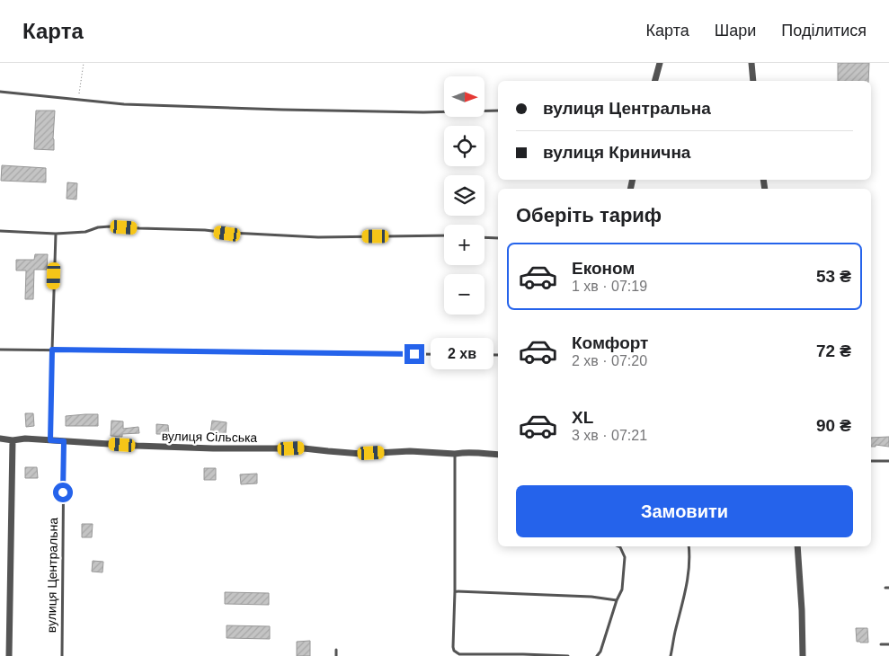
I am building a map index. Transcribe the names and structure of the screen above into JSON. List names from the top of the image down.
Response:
{
  "streets": {
    "street": ["вулиця Сільська"],
    "lane": ["вулиця Центральна"]
  },
  "crossings": [
    ["вулиця Сільська", "вулиця Центральна"]
  ],
  "north": "right",
  "page": {
    "header": "Карта",
    "nav": ["Карта", "Шари", "Поділитися"],
    "map_buttons": ["+", "−"],
    "banner": ["вулиця Центральна", "вулиця Кринична"],
    "heading": "Оберіть тариф",
    "list": [
      {
        "name": "Економ",
        "note": "1 хв · 07:19",
        "value": "53 ₴"
      },
      {
        "name": "Комфорт",
        "note": "2 хв · 07:20",
        "value": "72 ₴"
      },
      {
        "name": "XL",
        "note": "3 хв · 07:21",
        "value": "90 ₴"
      }
    ],
    "bubble": "2 хв",
    "buttons": "Замовити"
  }
}
